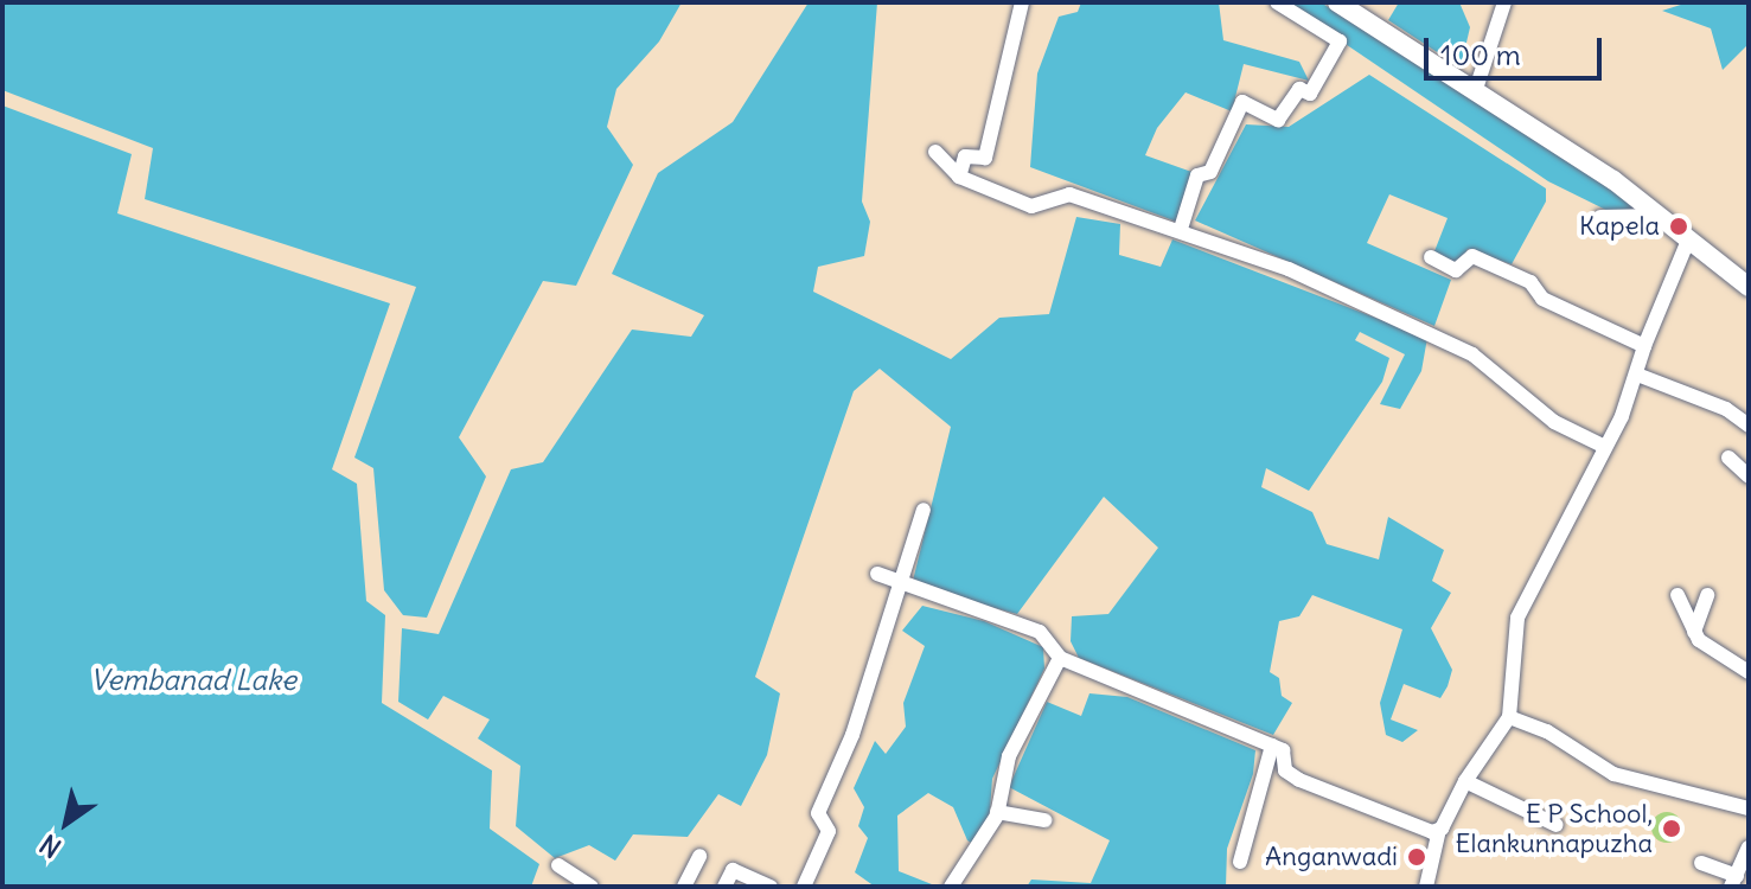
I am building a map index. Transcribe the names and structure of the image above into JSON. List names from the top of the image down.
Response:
{
  "water": ["Vembanad Lake"],
  "places": ["Kapela", "E P School, Elankunnapuzha", "Anganwadi"],
  "scale_bar": "100 m",
  "north": "bottom left"
}
